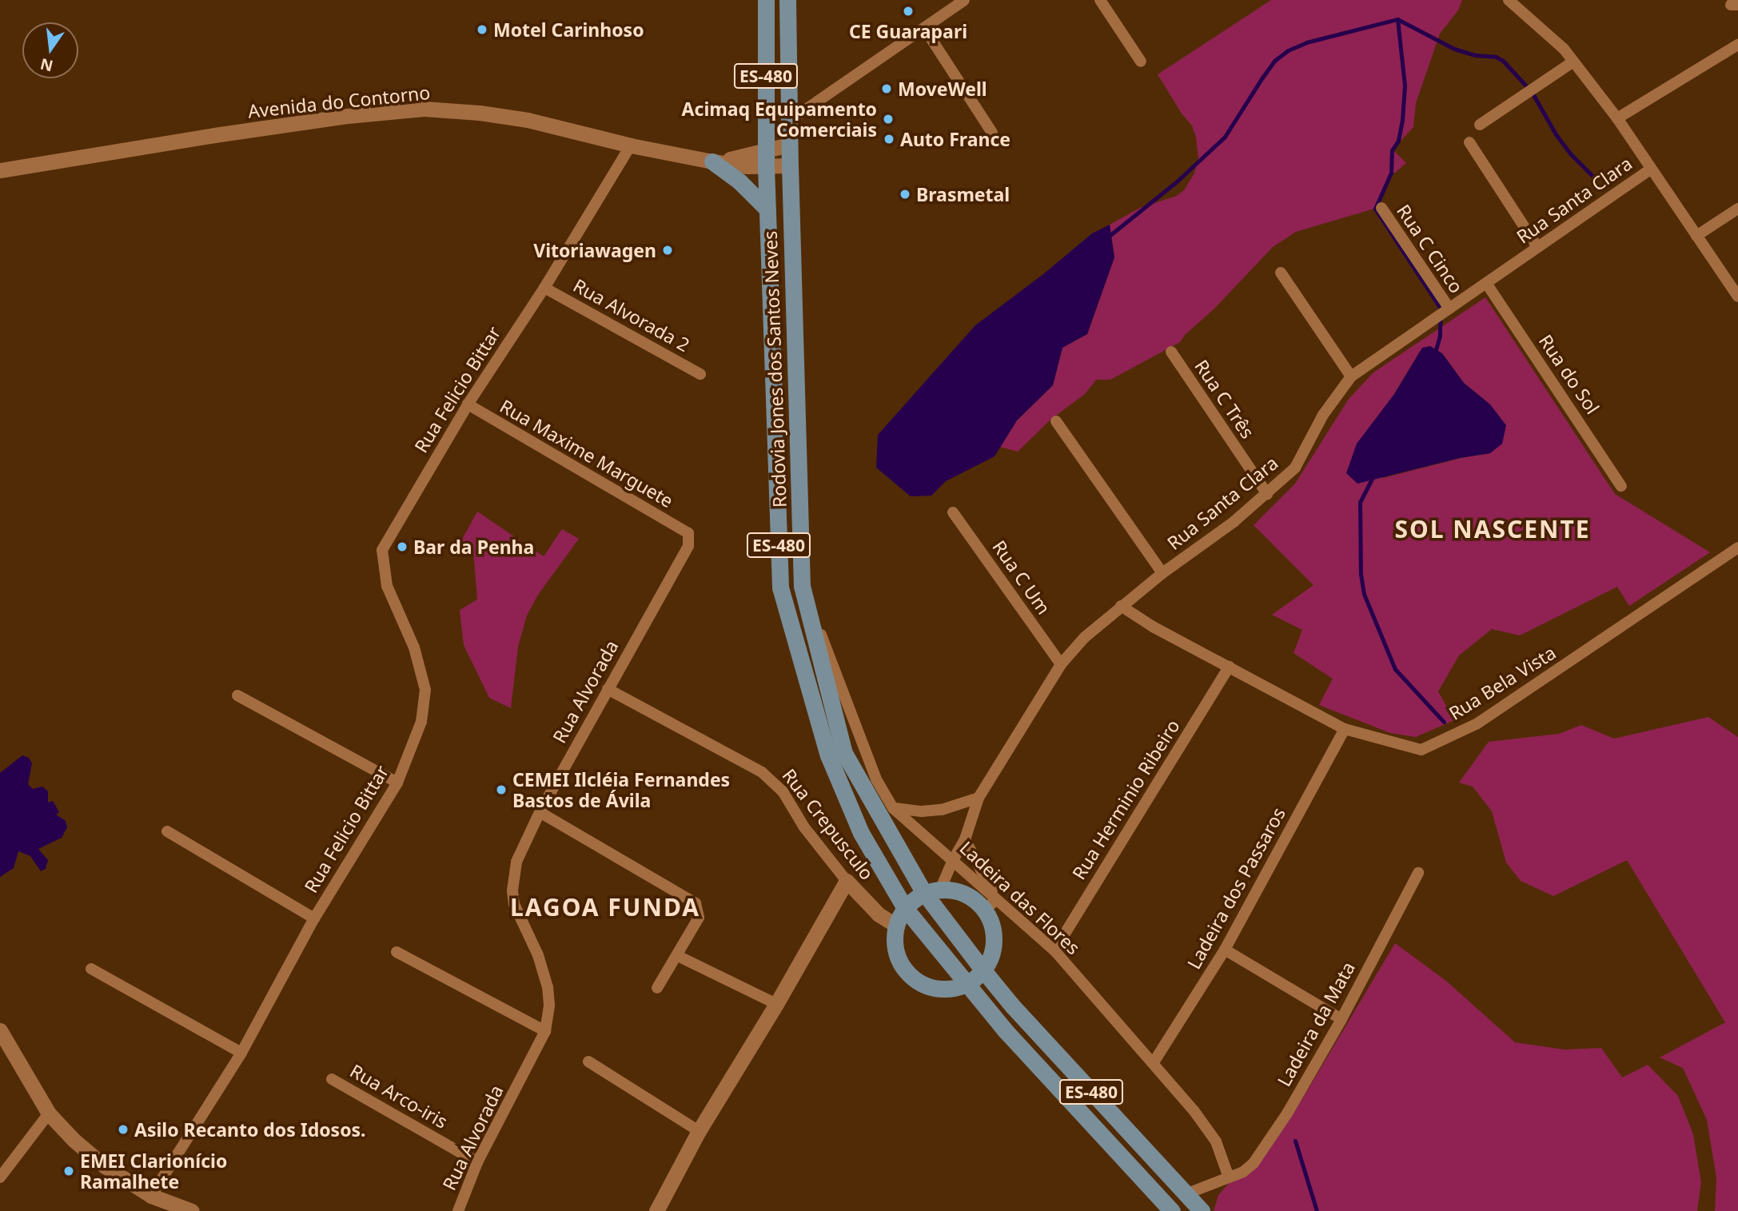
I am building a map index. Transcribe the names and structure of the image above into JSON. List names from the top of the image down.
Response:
{
  "streets": {
    "main road": [
      "ES-480",
      "Avenida do Contorno",
      "Rodovia Jones dos Santos Neves",
      "Rua Crepusculo"
    ],
    "street": [
      "Rua Santa Clara",
      "Rua C Cinco",
      "Rua Alvorada 2",
      "Rua do Sol",
      "Rua Felicio Bittar",
      "Rua C Três",
      "Rua Maxime Marguete",
      "Rua C Um",
      "Rua Bela Vista",
      "Rua Alvorada",
      "Rua Herminio Ribeiro",
      "Ladeira dos Passaros",
      "Ladeira das Flores",
      "Ladeira da Mata",
      "Rua Arco-iris"
    ]
  },
  "crossings": [
    ["Avenida do Contorno", "Rodovia Jones dos Santos Neves"],
    ["Avenida do Contorno", "Rua Felicio Bittar"],
    ["Rua Santa Clara", "Rua C Cinco"],
    ["Rua Santa Clara", "Rodovia Jones dos Santos Neves"],
    ["Rua Santa Clara", "Rua do Sol"],
    ["Rua Santa Clara", "Rua C Três"],
    ["Rua Santa Clara", "Rua C Um"],
    ["Rua Santa Clara", "Rua Bela Vista"],
    ["Rua Santa Clara", "Ladeira das Flores"],
    ["Rua Alvorada 2", "Rua Felicio Bittar"],
    ["Rodovia Jones dos Santos Neves", "Ladeira das Flores"],
    ["Rua Felicio Bittar", "Rua Maxime Marguete"],
    ["Rua Maxime Marguete", "Rua Alvorada"],
    ["Rua Bela Vista", "Rua Herminio Ribeiro"],
    ["Rua Bela Vista", "Ladeira dos Passaros"],
    ["Rua Alvorada", "Rua Crepusculo"],
    ["Rua Alvorada", "Rua Arco-iris"],
    ["Rua Herminio Ribeiro", "Ladeira das Flores"],
    ["Ladeira dos Passaros", "Ladeira das Flores"],
    ["Ladeira das Flores", "Ladeira da Mata"]
  ],
  "districts": ["SOL NASCENTE", "LAGOA FUNDA"],
  "places": [
    "CE Guarapari",
    "Motel Carinhoso",
    "MoveWell",
    "Acimaq Equipamento Comerciais",
    "Auto France",
    "Brasmetal",
    "Vitoriawagen",
    "Bar da Penha",
    "CEMEI Ilcléia Fernandes Bastos de Ávila",
    "Asilo Recanto dos Idosos.",
    "EMEI Clarionício Ramalhete"
  ],
  "north": "bottom"
}
